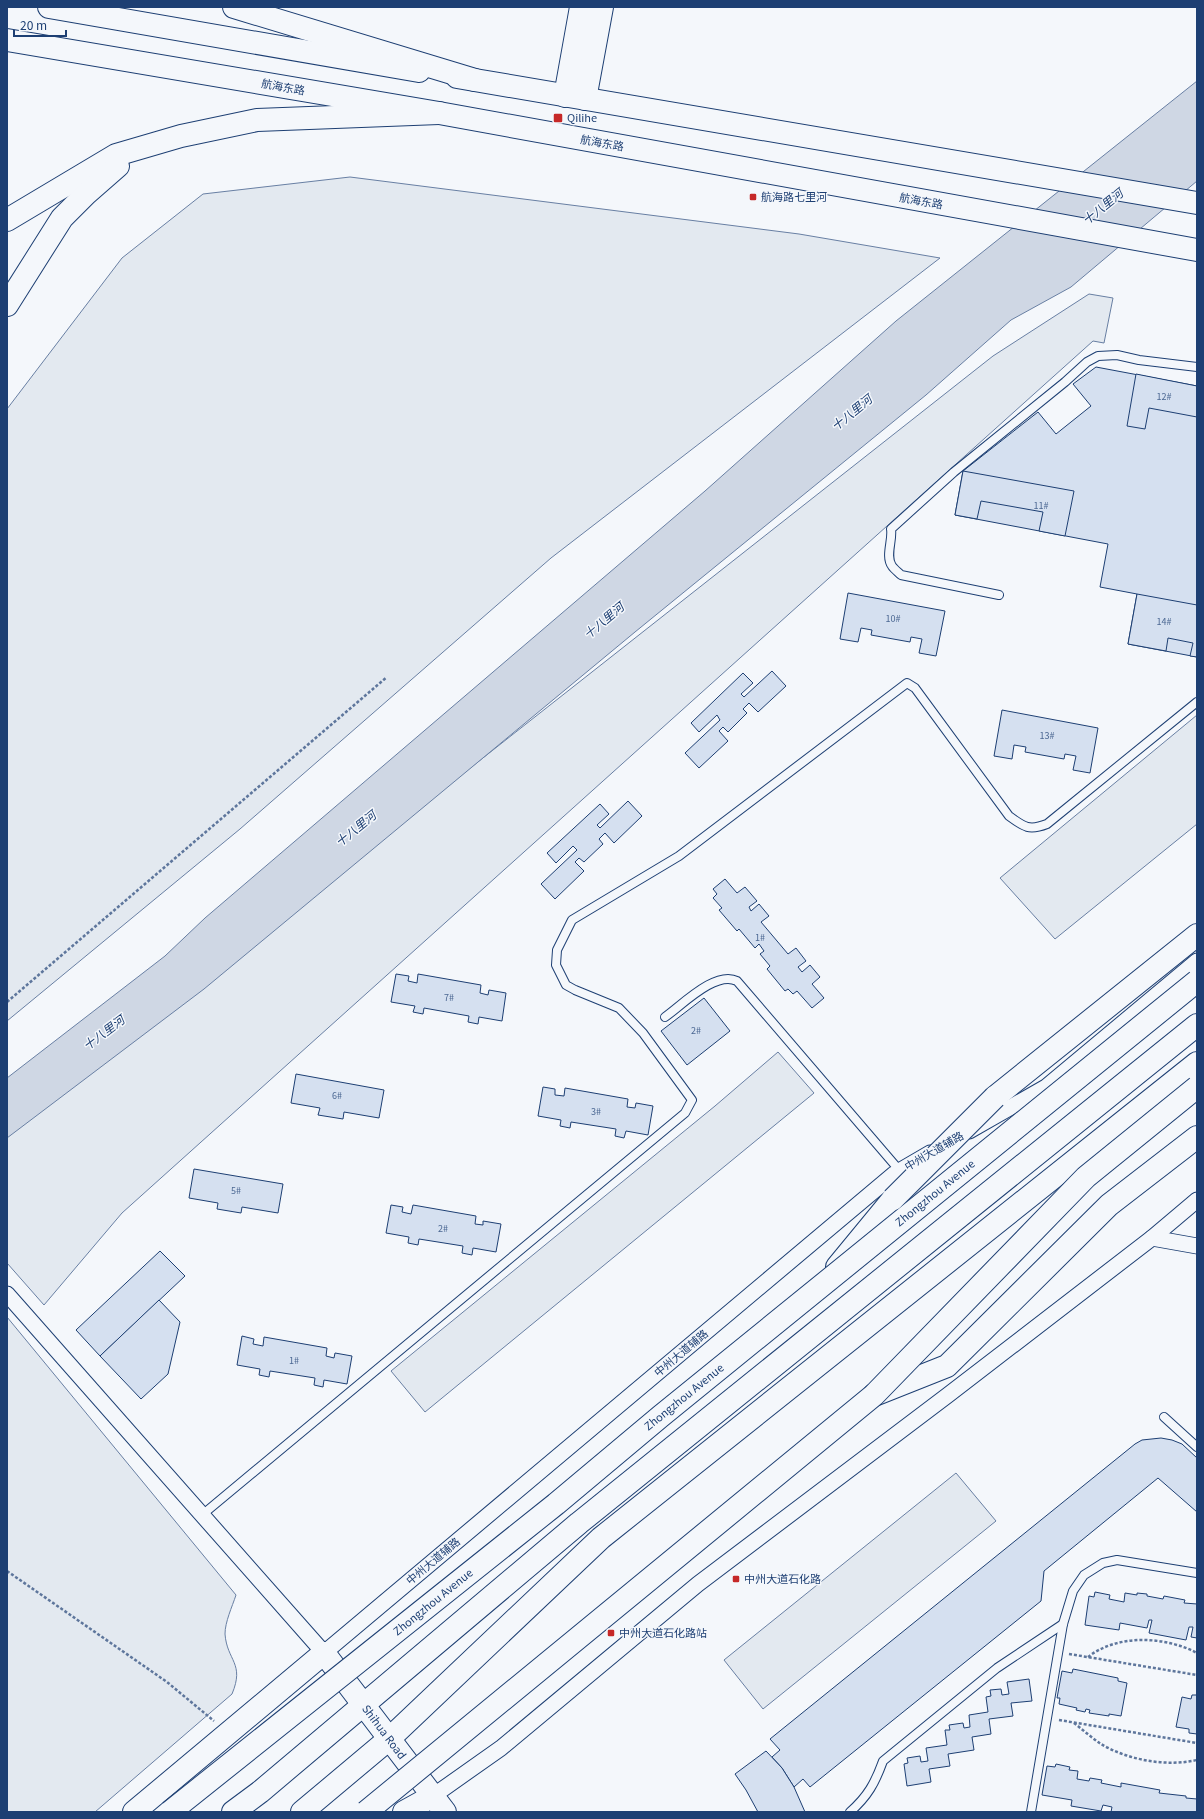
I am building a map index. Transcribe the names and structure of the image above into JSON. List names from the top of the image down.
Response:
{
  "streets": {
    "main road": [
      "航海东路",
      "中州大道辅路",
      "Zhongzhou Avenue",
      "Shihua Road"
    ]
  },
  "crossings": [
    ["中州大道辅路", "Shihua Road"]
  ],
  "water": ["十八里河"],
  "places": {
    "transit": [
      "Qilihe",
      "航海路七里河",
      "中州大道石化路",
      "中州大道石化路站"
    ]
  },
  "house_numbers": [
    "12#",
    "11#",
    "10#",
    "14#",
    "13#",
    "1#",
    "7#",
    "2#",
    "6#",
    "3#",
    "5#",
    "2#",
    "1#"
  ],
  "scale_bar": "20 m"
}
